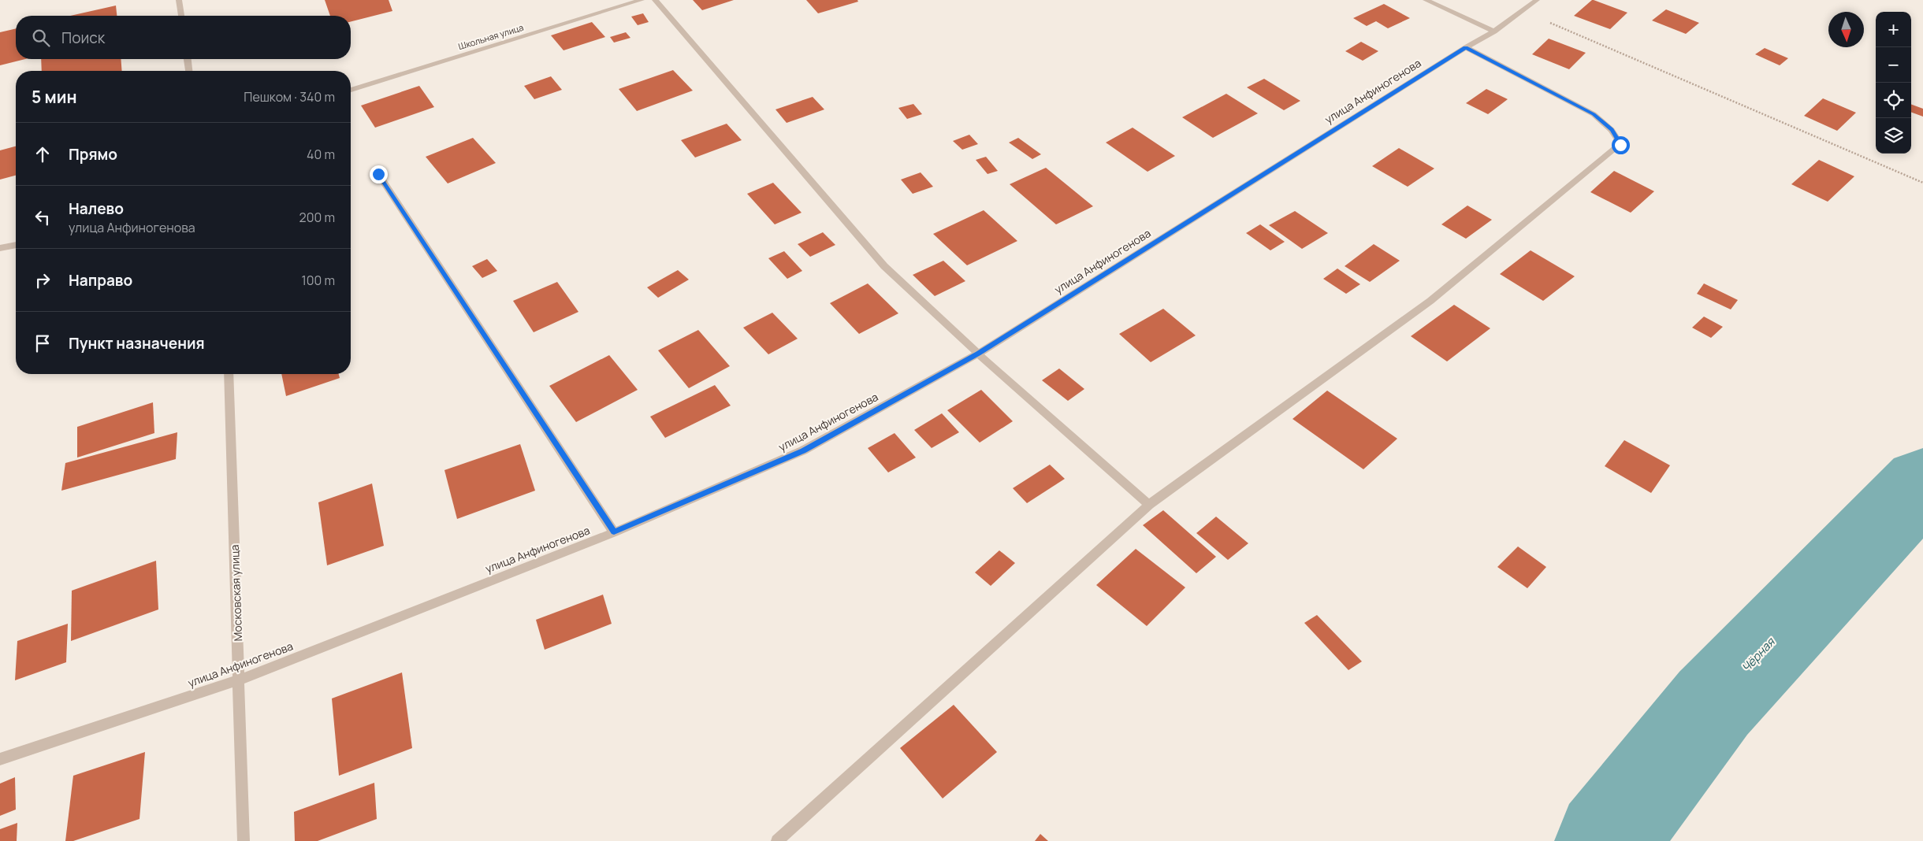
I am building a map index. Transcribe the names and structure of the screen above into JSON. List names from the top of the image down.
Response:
{
  "streets": {
    "street": ["Школьная улица", "улица Анфиногенова", "Московская улица"]
  },
  "crossings": [
    ["улица Анфиногенова", "Московская улица"]
  ],
  "water": ["Чёрная"],
  "north": "bottom",
  "page": {
    "map_buttons": ["+", "−"],
    "search": "Поиск",
    "heading": ["5 мин", "Пешком · 340 m"],
    "list": [
      ["Прямо", "40 m"],
      ["Налево", "улица Анфиногенова", "200 m"],
      ["Направо", "100 m"],
      "Пункт назначения"
    ]
  }
}
